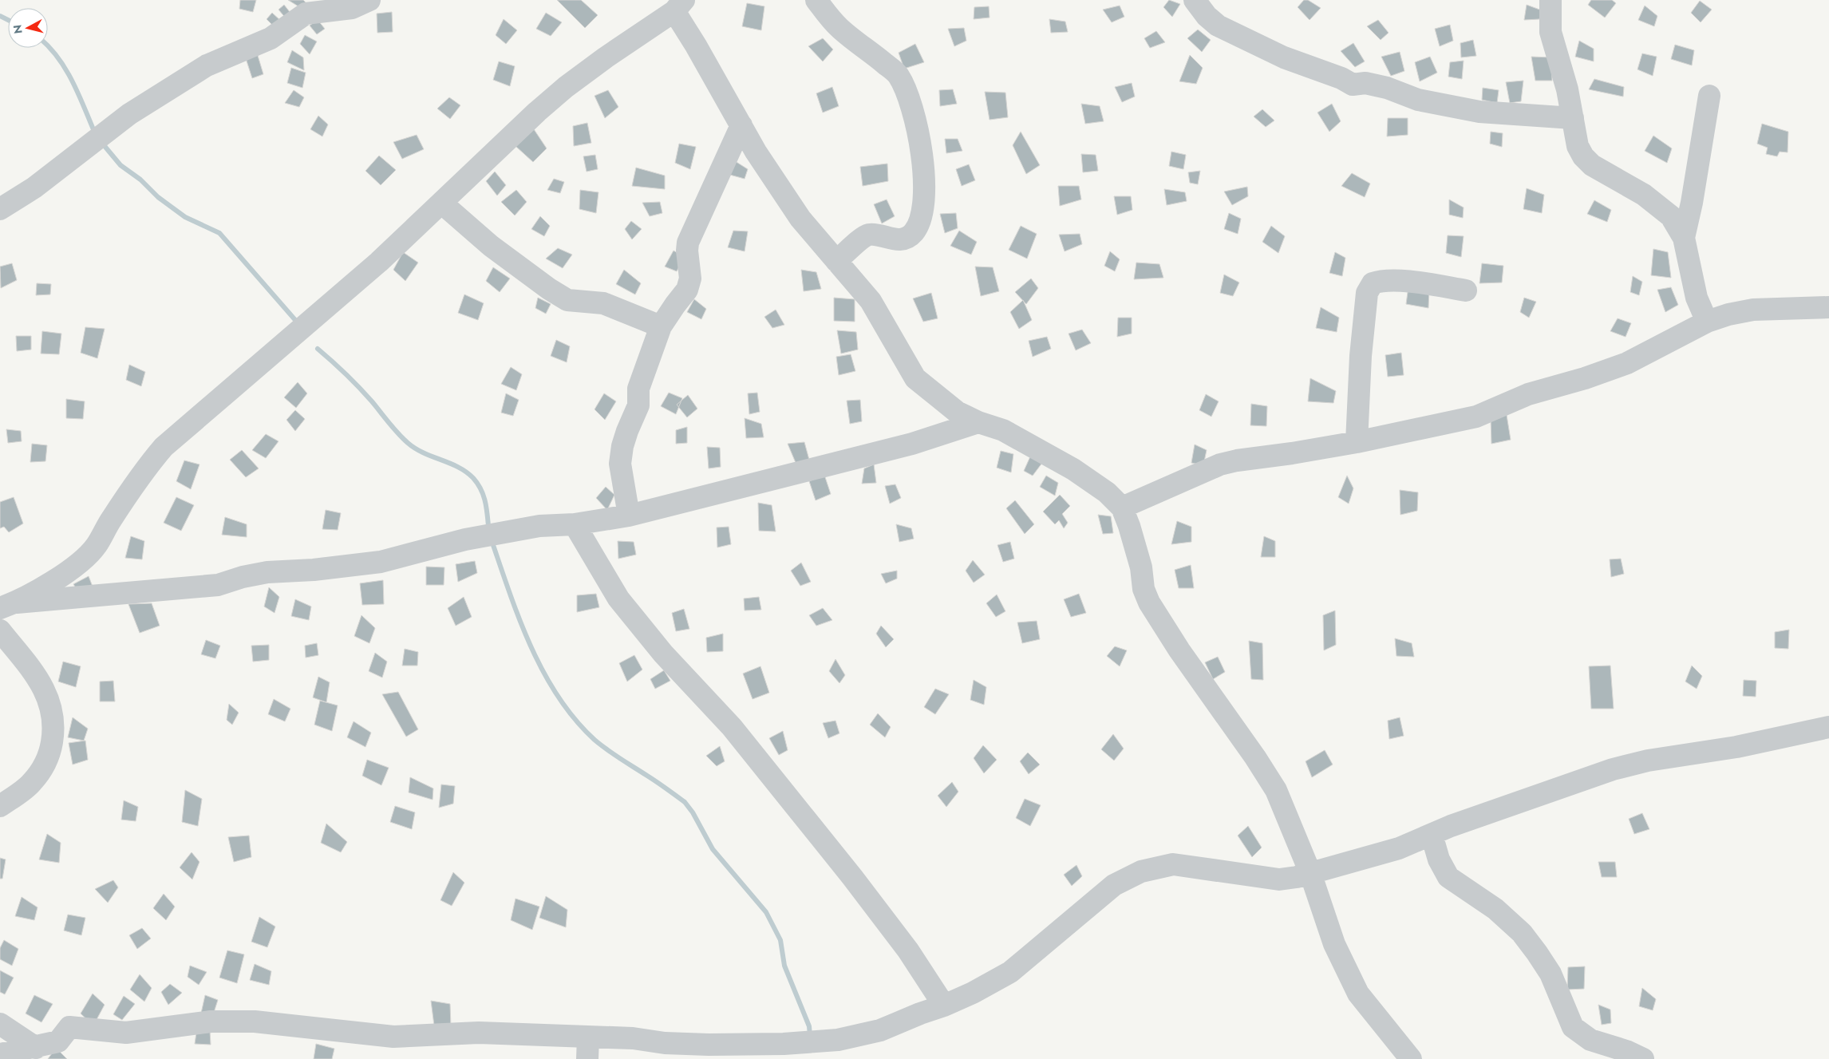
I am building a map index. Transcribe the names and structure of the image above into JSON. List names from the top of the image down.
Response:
{
  "north": "left"
}
